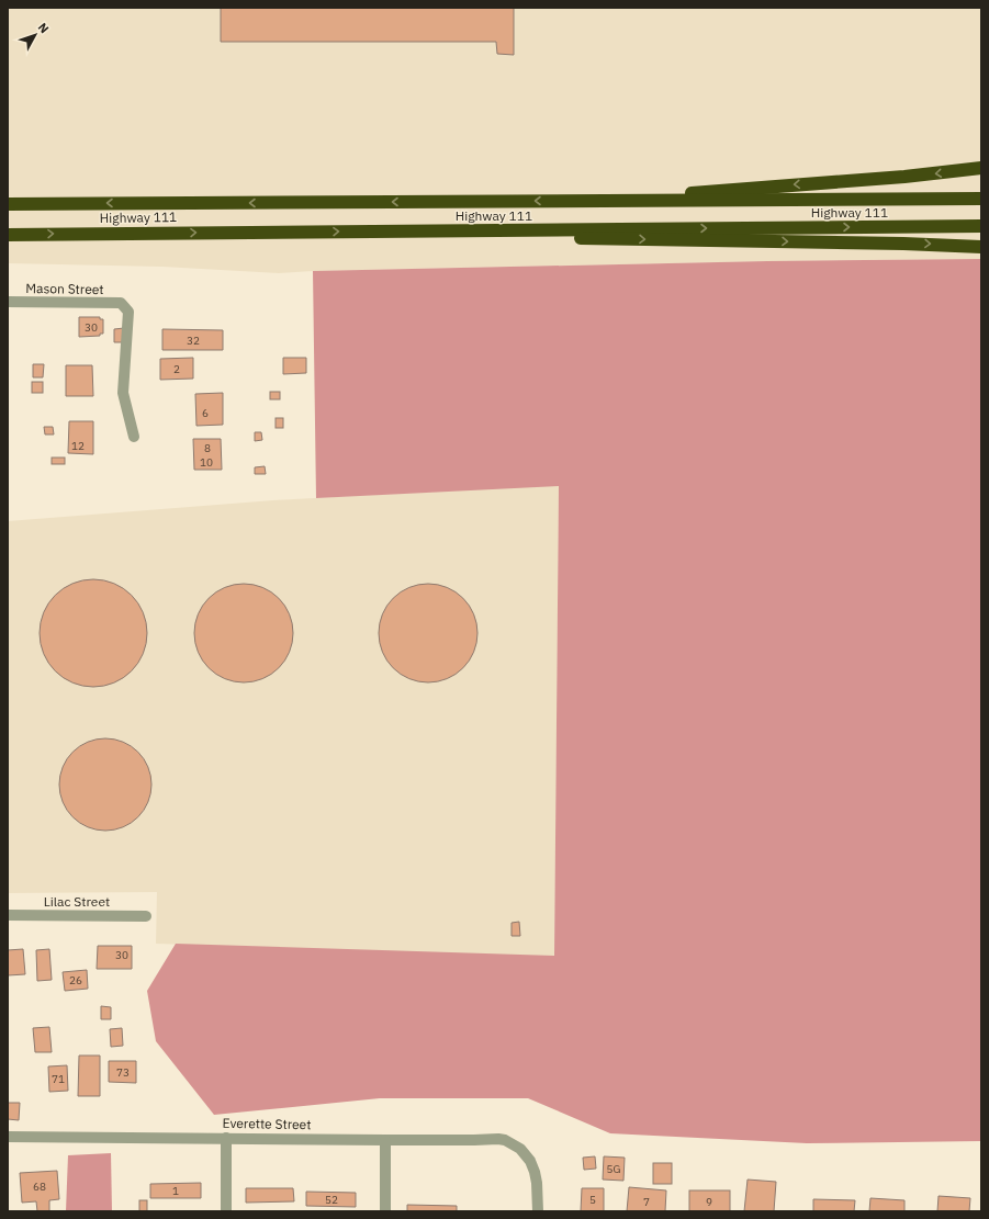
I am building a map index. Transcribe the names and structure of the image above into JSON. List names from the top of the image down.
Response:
{
  "streets": {
    "highway": ["Highway 111"],
    "street": ["Mason Street", "Lilac Street", "Everette Street"]
  },
  "house_numbers": [
    "30",
    "32",
    "2",
    "6",
    "12",
    "8",
    "10",
    "30",
    "26",
    "73",
    "71",
    "5G",
    "68",
    "1",
    "52",
    "5",
    "7",
    "9"
  ],
  "north": "top right"
}
